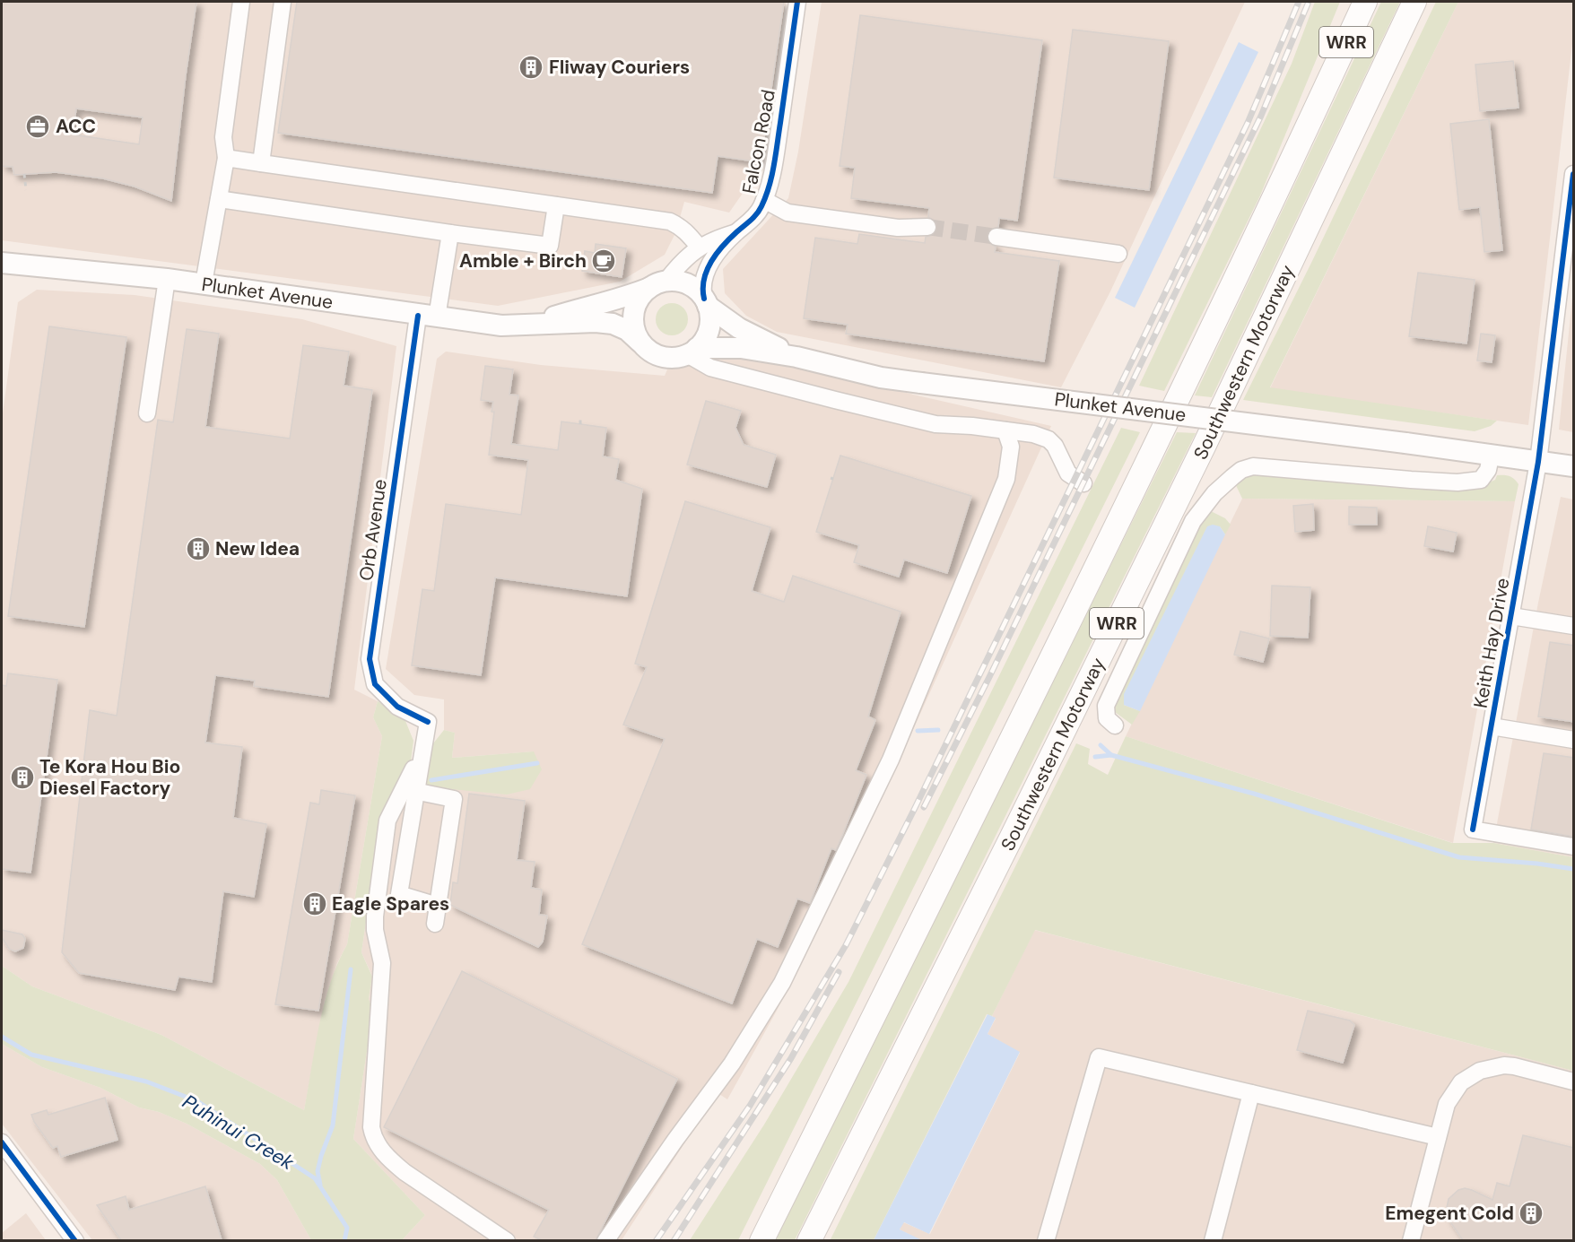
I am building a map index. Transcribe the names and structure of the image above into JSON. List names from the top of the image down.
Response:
{
  "streets": {
    "highway": ["WRR", "Southwestern Motorway"],
    "main road": ["Plunket Avenue"],
    "street": ["Falcon Road", "Orb Avenue", "Keith Hay Drive"]
  },
  "crossings": [
    ["Falcon Road", "Plunket Avenue"],
    ["Plunket Avenue", "Orb Avenue"],
    ["Plunket Avenue", "Keith Hay Drive"]
  ],
  "water": ["Puhinui Creek"],
  "places": {
    "building": [
      "Fliway Couriers",
      "New Idea",
      "Te Kora Hou Bio Diesel Factory",
      "Eagle Spares",
      "Emegent Cold"
    ],
    "office": ["ACC"],
    "cafe": ["Amble + Birch"]
  }
}
